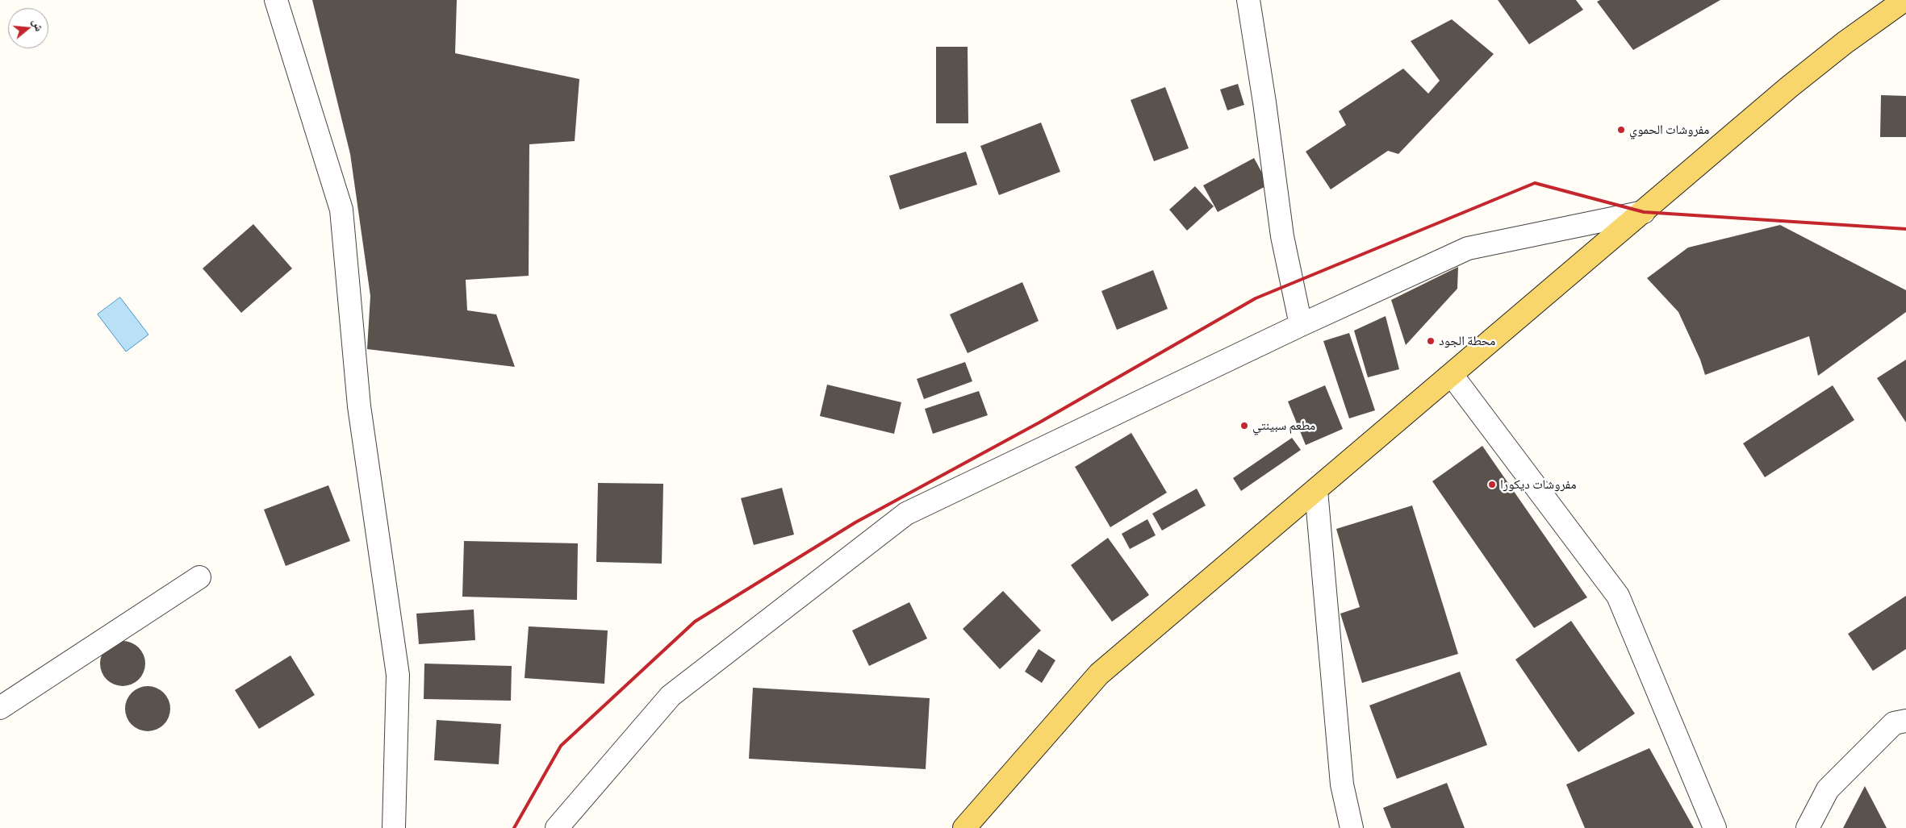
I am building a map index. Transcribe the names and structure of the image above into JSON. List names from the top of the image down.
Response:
{
  "places": [
    "مفروشات الحموي",
    "محطة الجود",
    "مطعم سبينتي",
    "مفروشات ديكورا"
  ],
  "north": "right"
}
